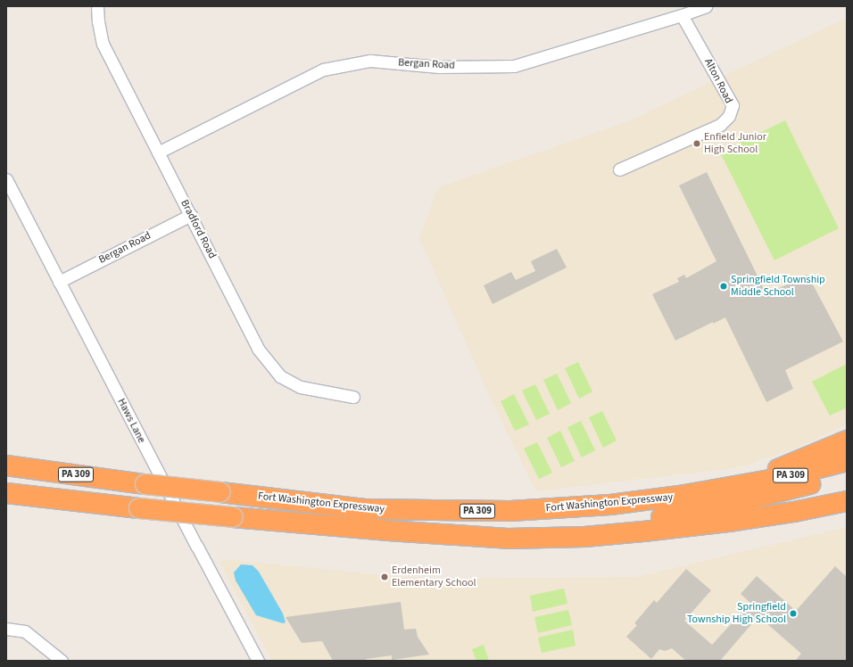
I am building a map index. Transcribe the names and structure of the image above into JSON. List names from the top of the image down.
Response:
{
  "streets": {
    "highway": ["PA 309", "Fort Washington Expressway"],
    "street": [
      "Bergan Road",
      "Alton Road",
      "Bradford Road",
      "Haws Lane"
    ]
  },
  "crossings": [
    ["Bergan Road", "Alton Road"],
    ["Bergan Road", "Bradford Road"],
    ["Bergan Road", "Haws Lane"]
  ],
  "places": [
    "Enfield Junior High School",
    "Springfield Township Middle School",
    "Erdenheim Elementary School",
    "Springfield Township High School"
  ]
}
